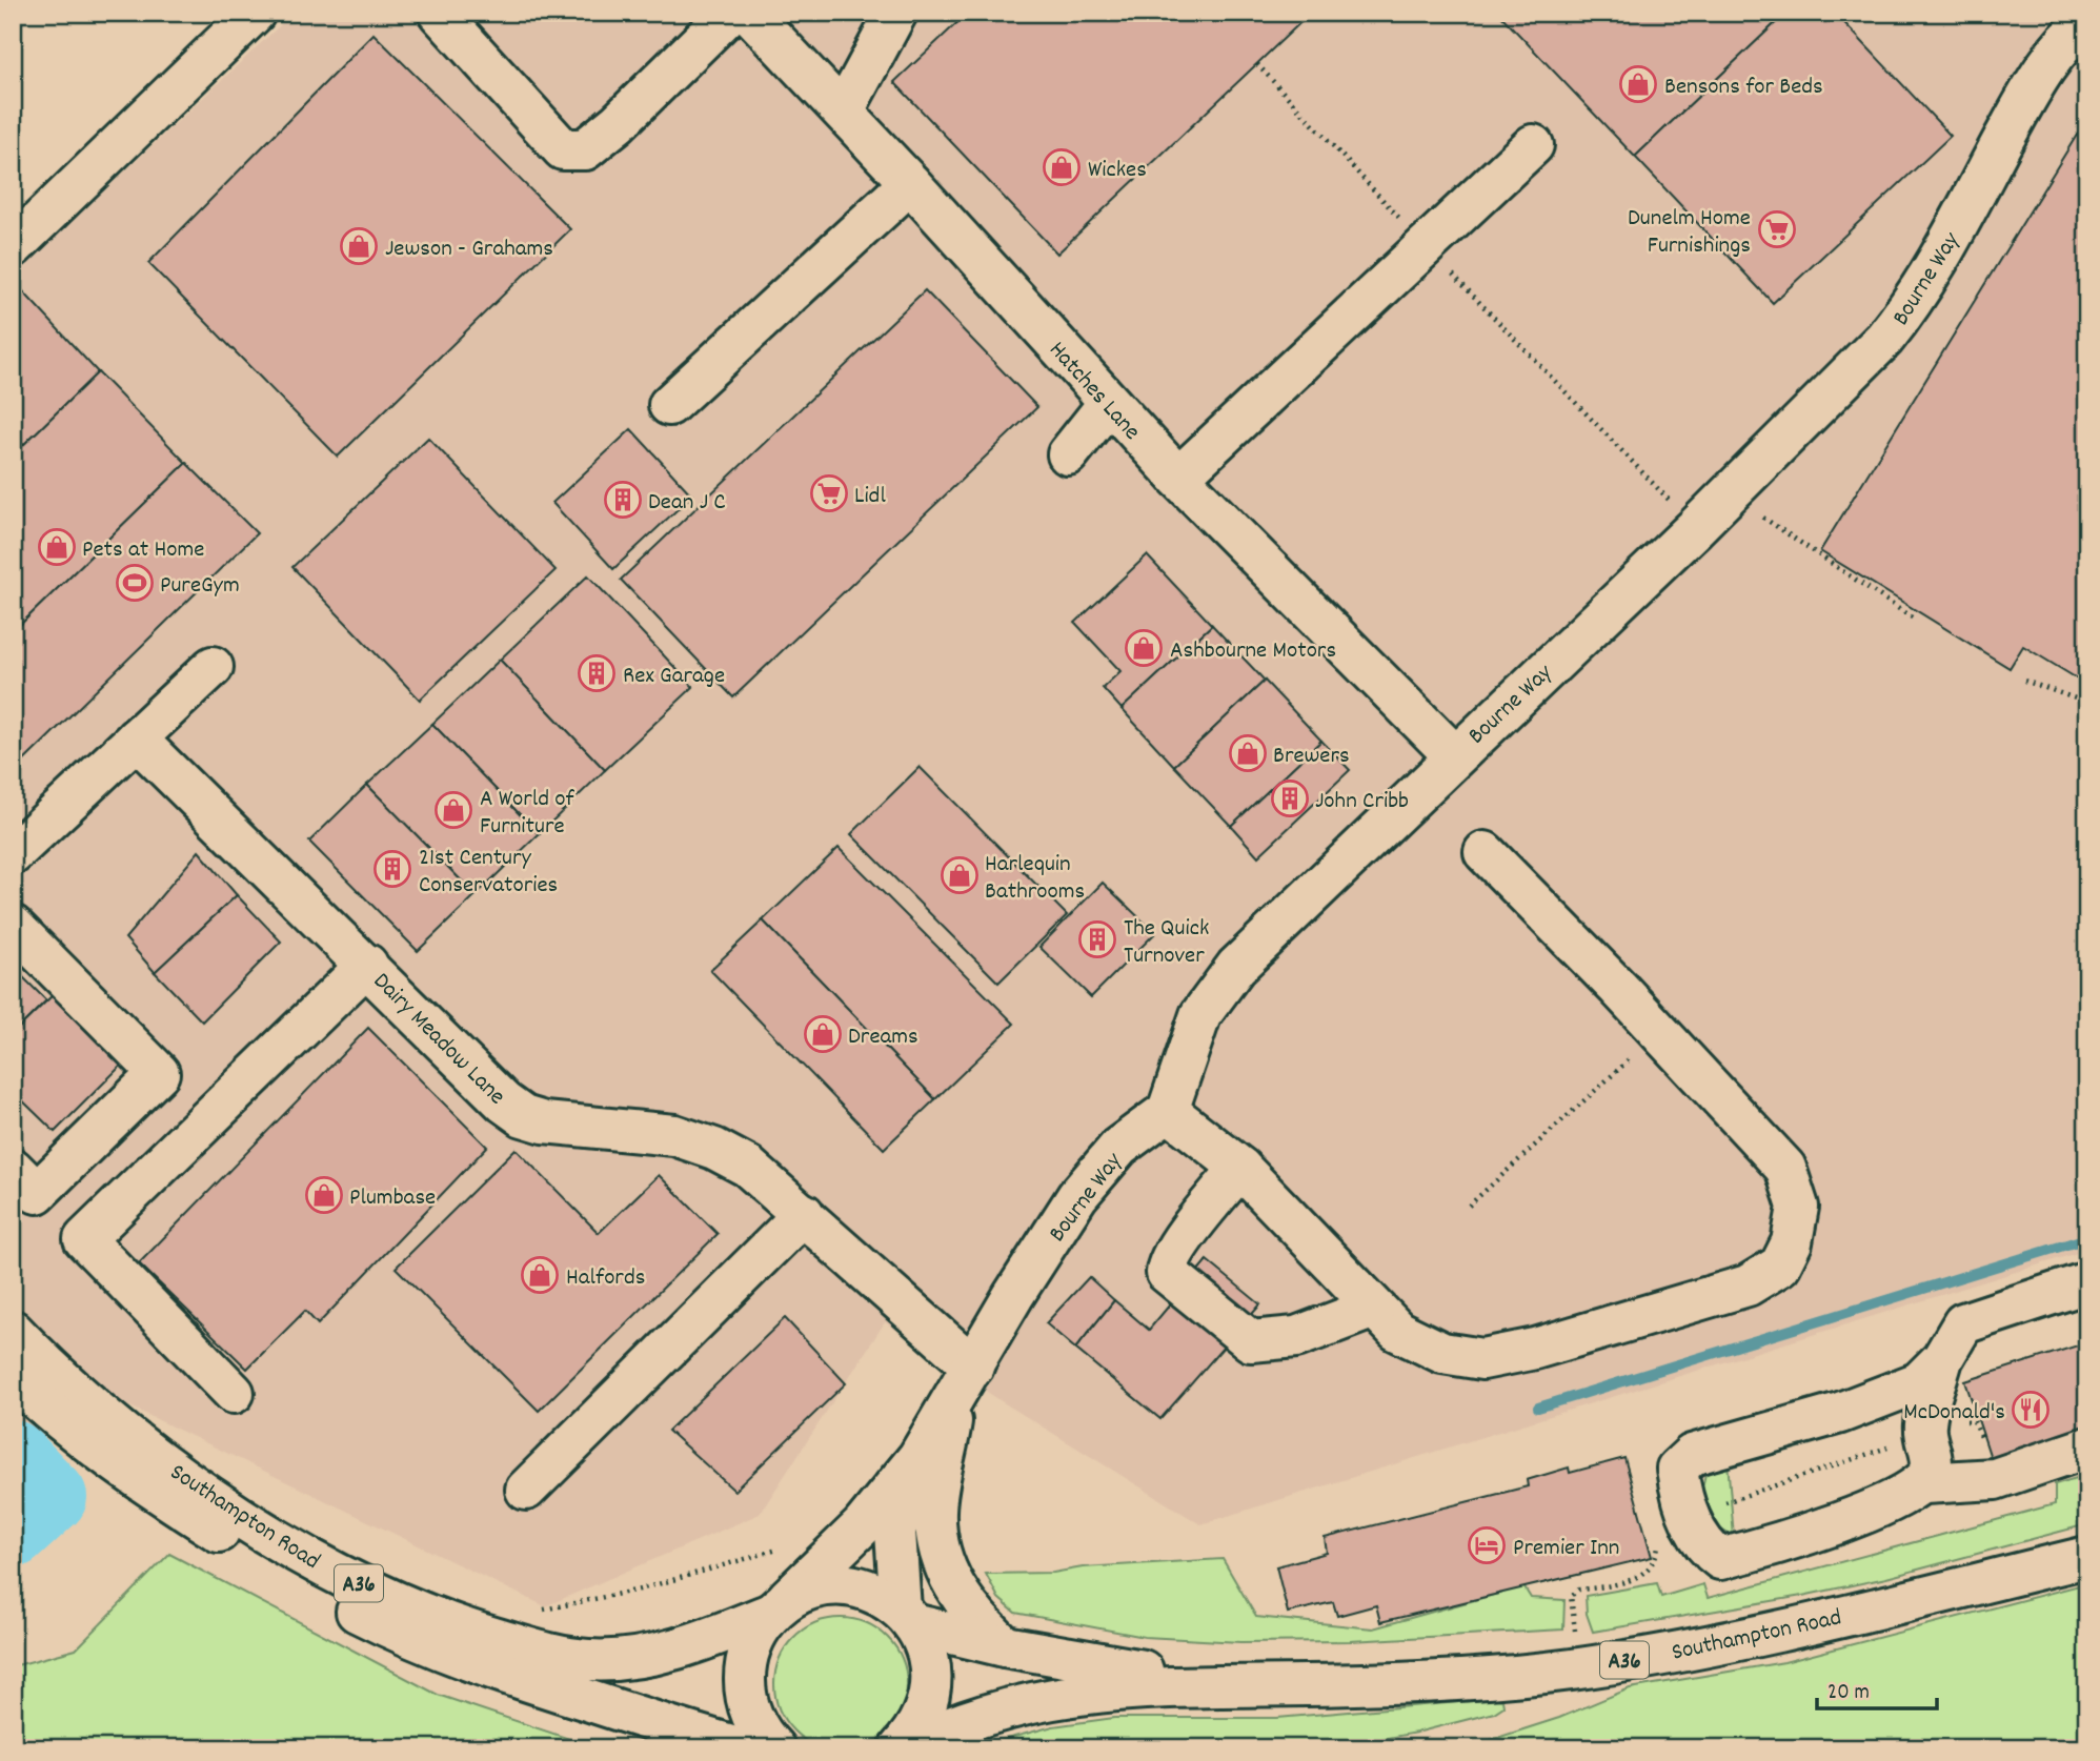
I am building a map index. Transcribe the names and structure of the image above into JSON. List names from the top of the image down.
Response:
{
  "streets": {
    "main road": [
      "Bourne Way",
      "Hatches Lane",
      "Dairy Meadow Lane",
      "Southampton Road",
      "A36"
    ]
  },
  "crossings": [
    ["Bourne Way", "Hatches Lane"],
    ["Bourne Way", "Dairy Meadow Lane"],
    ["Bourne Way", "Southampton Road"],
    ["Bourne Way", "A36"],
    ["Southampton Road", "A36"]
  ],
  "places": {
    "shop": [
      "Bensons for Beds",
      "Wickes",
      "Jewson - Grahams",
      "Pets at Home",
      "Ashbourne Motors",
      "Brewers",
      "A World of Furniture",
      "Harlequin Bathrooms",
      "Dreams",
      "Plumbase",
      "Halfords"
    ],
    "supermarket": ["Dunelm Home Furnishings", "Lidl"],
    "building": [
      "Dean J C",
      "Rex Garage",
      "John Cribb",
      "21st Century Conservatories",
      "The Quick Turnover"
    ],
    "sports": ["PureGym"],
    "restaurant": ["McDonald's"],
    "hotel": ["Premier Inn"]
  },
  "scale_bar": "20 m"
}
